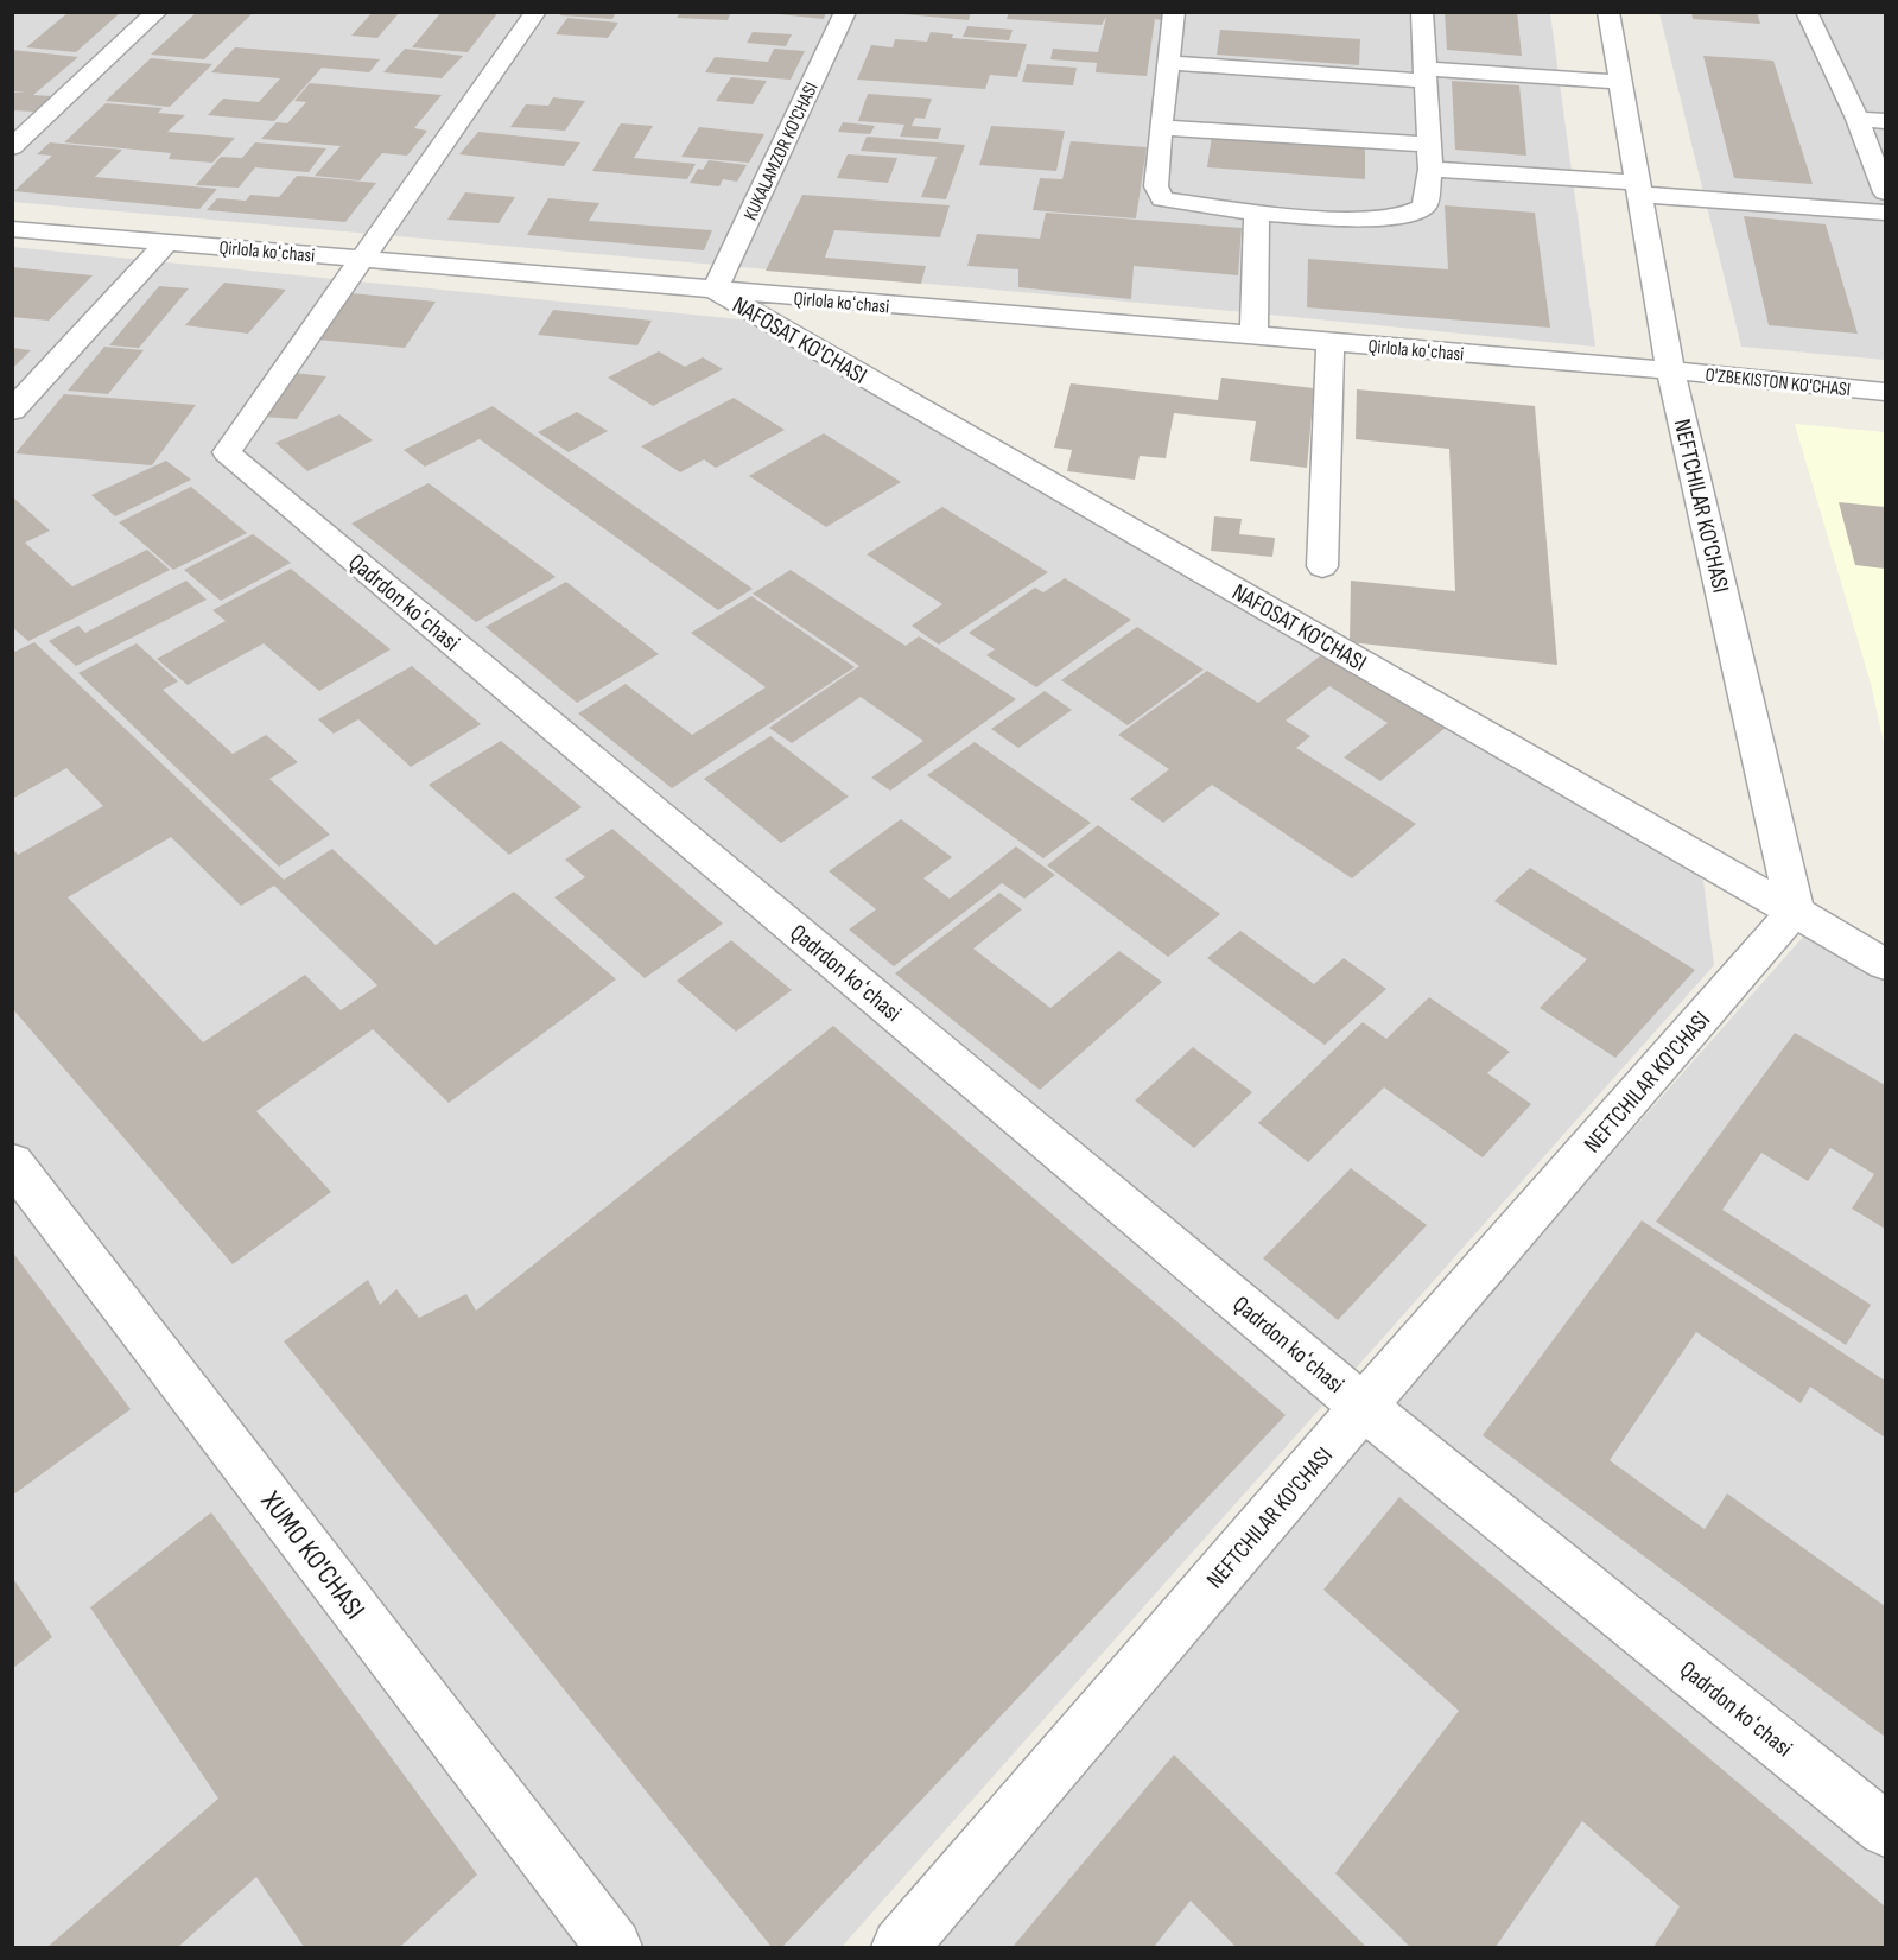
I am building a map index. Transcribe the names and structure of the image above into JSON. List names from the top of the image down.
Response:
{
  "streets": {
    "street": [
      "KUKALAMZOR KO'CHASI",
      "Qirlola koʻchasi",
      "NAFOSAT KO'CHASI",
      "O'ZBEKISTON KO'CHASI",
      "NEFTCHILAR KO'CHASI",
      "Qadrdon koʻchasi",
      "XUMO KO'CHASI"
    ]
  },
  "crossings": [
    ["KUKALAMZOR KO'CHASI", "Qirlola koʻchasi"],
    ["KUKALAMZOR KO'CHASI", "NAFOSAT KO'CHASI"],
    ["Qirlola koʻchasi", "NAFOSAT KO'CHASI"],
    ["Qirlola koʻchasi", "O'ZBEKISTON KO'CHASI"],
    ["Qirlola koʻchasi", "NEFTCHILAR KO'CHASI"],
    ["Qirlola koʻchasi", "Qadrdon koʻchasi"],
    ["NAFOSAT KO'CHASI", "NEFTCHILAR KO'CHASI"],
    ["O'ZBEKISTON KO'CHASI", "NEFTCHILAR KO'CHASI"],
    ["NEFTCHILAR KO'CHASI", "Qadrdon koʻchasi"]
  ]
}
